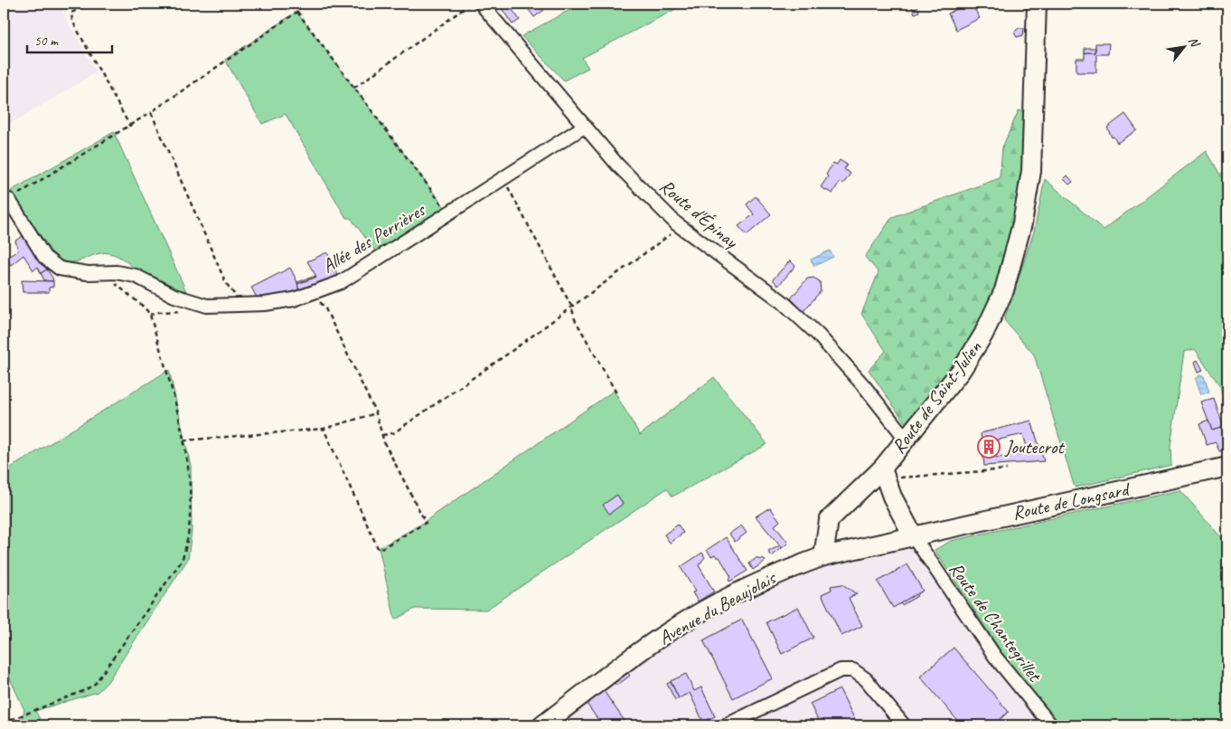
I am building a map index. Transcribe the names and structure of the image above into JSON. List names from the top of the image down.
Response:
{
  "streets": {
    "main road": ["Route de Saint-Julien", "Route de Longsard", "Avenue du Beaujolais"],
    "street": ["Route d'Épinay", "Allée des Perrières", "Route de Chantegrillet"]
  },
  "crossings": [
    ["Route d'Épinay", "Allée des Perrières"],
    ["Route d'Épinay", "Route de Saint-Julien"],
    ["Route de Saint-Julien", "Avenue du Beaujolais"],
    ["Route de Longsard", "Avenue du Beaujolais"],
    ["Route de Longsard", "Route de Chantegrillet"],
    ["Avenue du Beaujolais", "Route de Chantegrillet"]
  ],
  "places": {
    "building": ["Joutecrot"]
  },
  "scale_bar": "50 m",
  "north": "top right"
}
